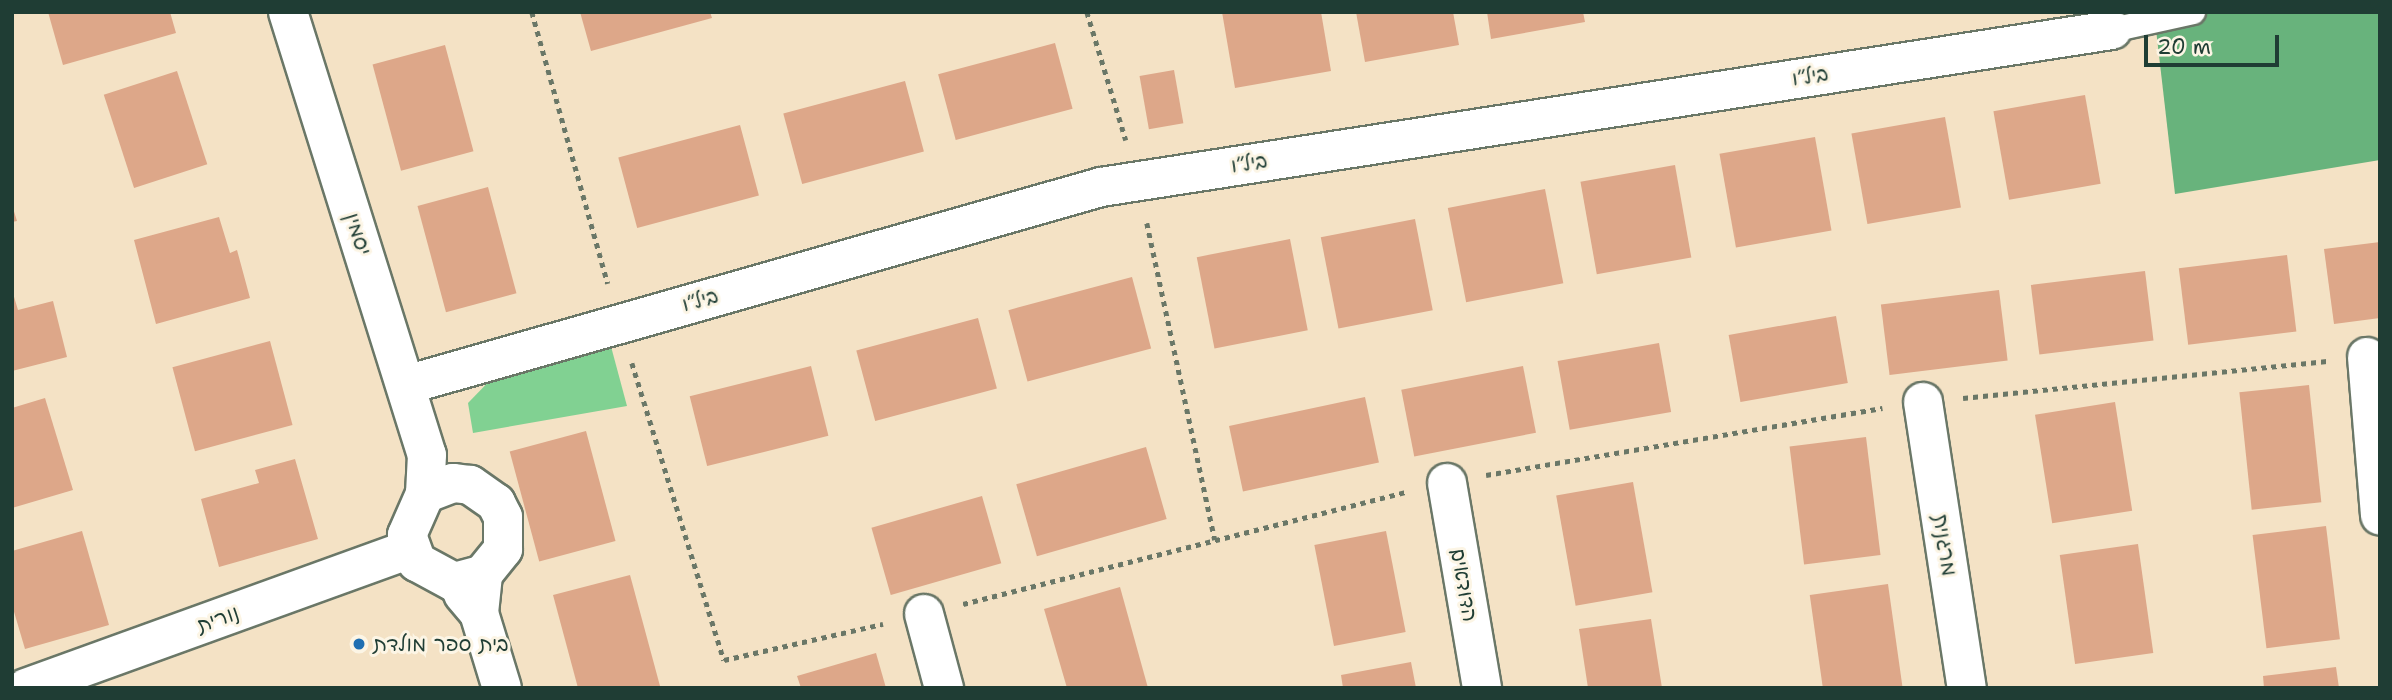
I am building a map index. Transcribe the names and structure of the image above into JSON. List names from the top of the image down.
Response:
{
  "streets": {
    "street": [
      "ביל״ו",
      "יסמין",
      "מרגנית",
      "הדודאים",
      "נורית"
    ]
  },
  "crossings": [
    ["ביל״ו", "יסמין"],
    ["יסמין", "נורית"]
  ],
  "places": ["בית ספר מולדת"],
  "scale_bar": "20 m"
}
